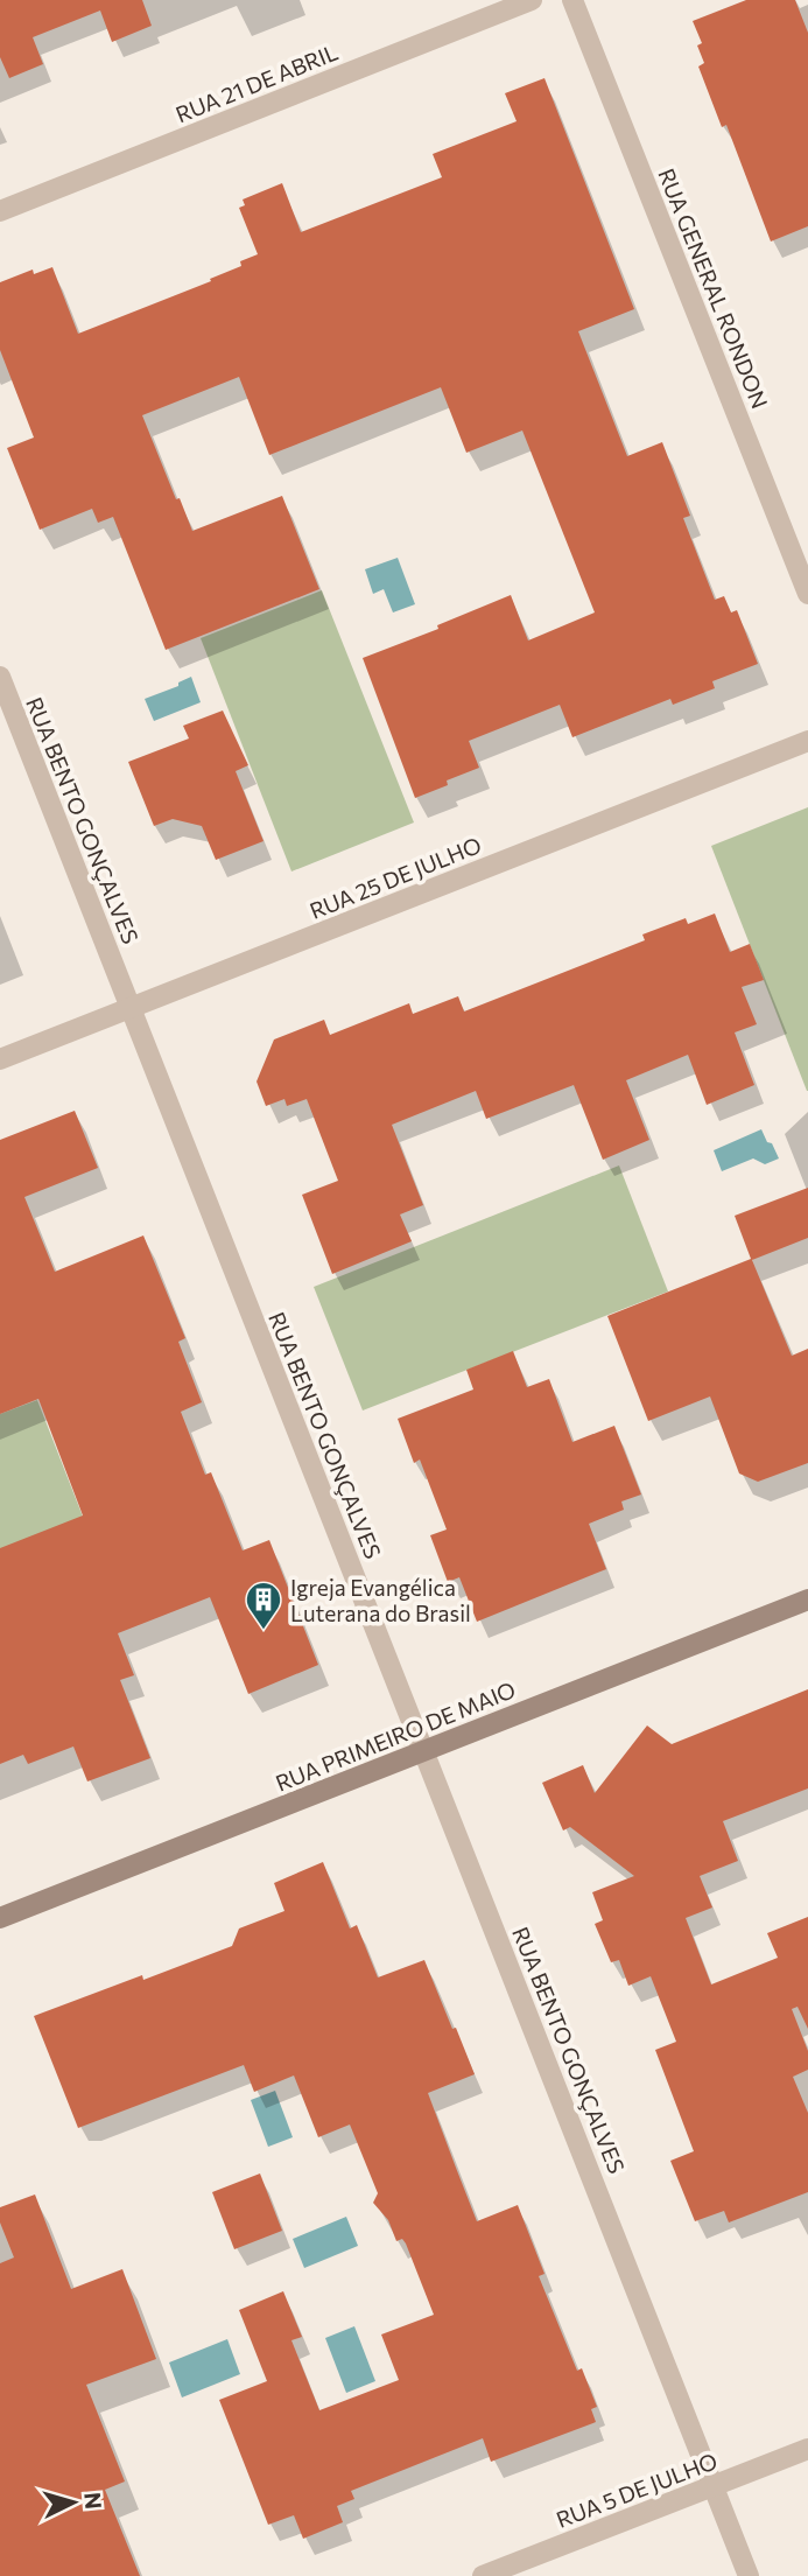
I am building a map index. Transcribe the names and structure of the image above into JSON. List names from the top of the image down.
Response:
{
  "streets": {
    "street": [
      "RUA 21 DE ABRIL",
      "RUA GENERAL RONDON",
      "RUA BENTO GONÇALVES",
      "RUA 25 DE JULHO",
      "RUA PRIMEIRO DE MAIO",
      "RUA 5 DE JULHO"
    ]
  },
  "crossings": [
    ["RUA BENTO GONÇALVES", "RUA 25 DE JULHO"],
    ["RUA BENTO GONÇALVES", "RUA PRIMEIRO DE MAIO"],
    ["RUA BENTO GONÇALVES", "RUA 5 DE JULHO"]
  ],
  "places": {
    "building": ["Igreja Evangélica Luterana do Brasil"]
  },
  "north": "right"
}
